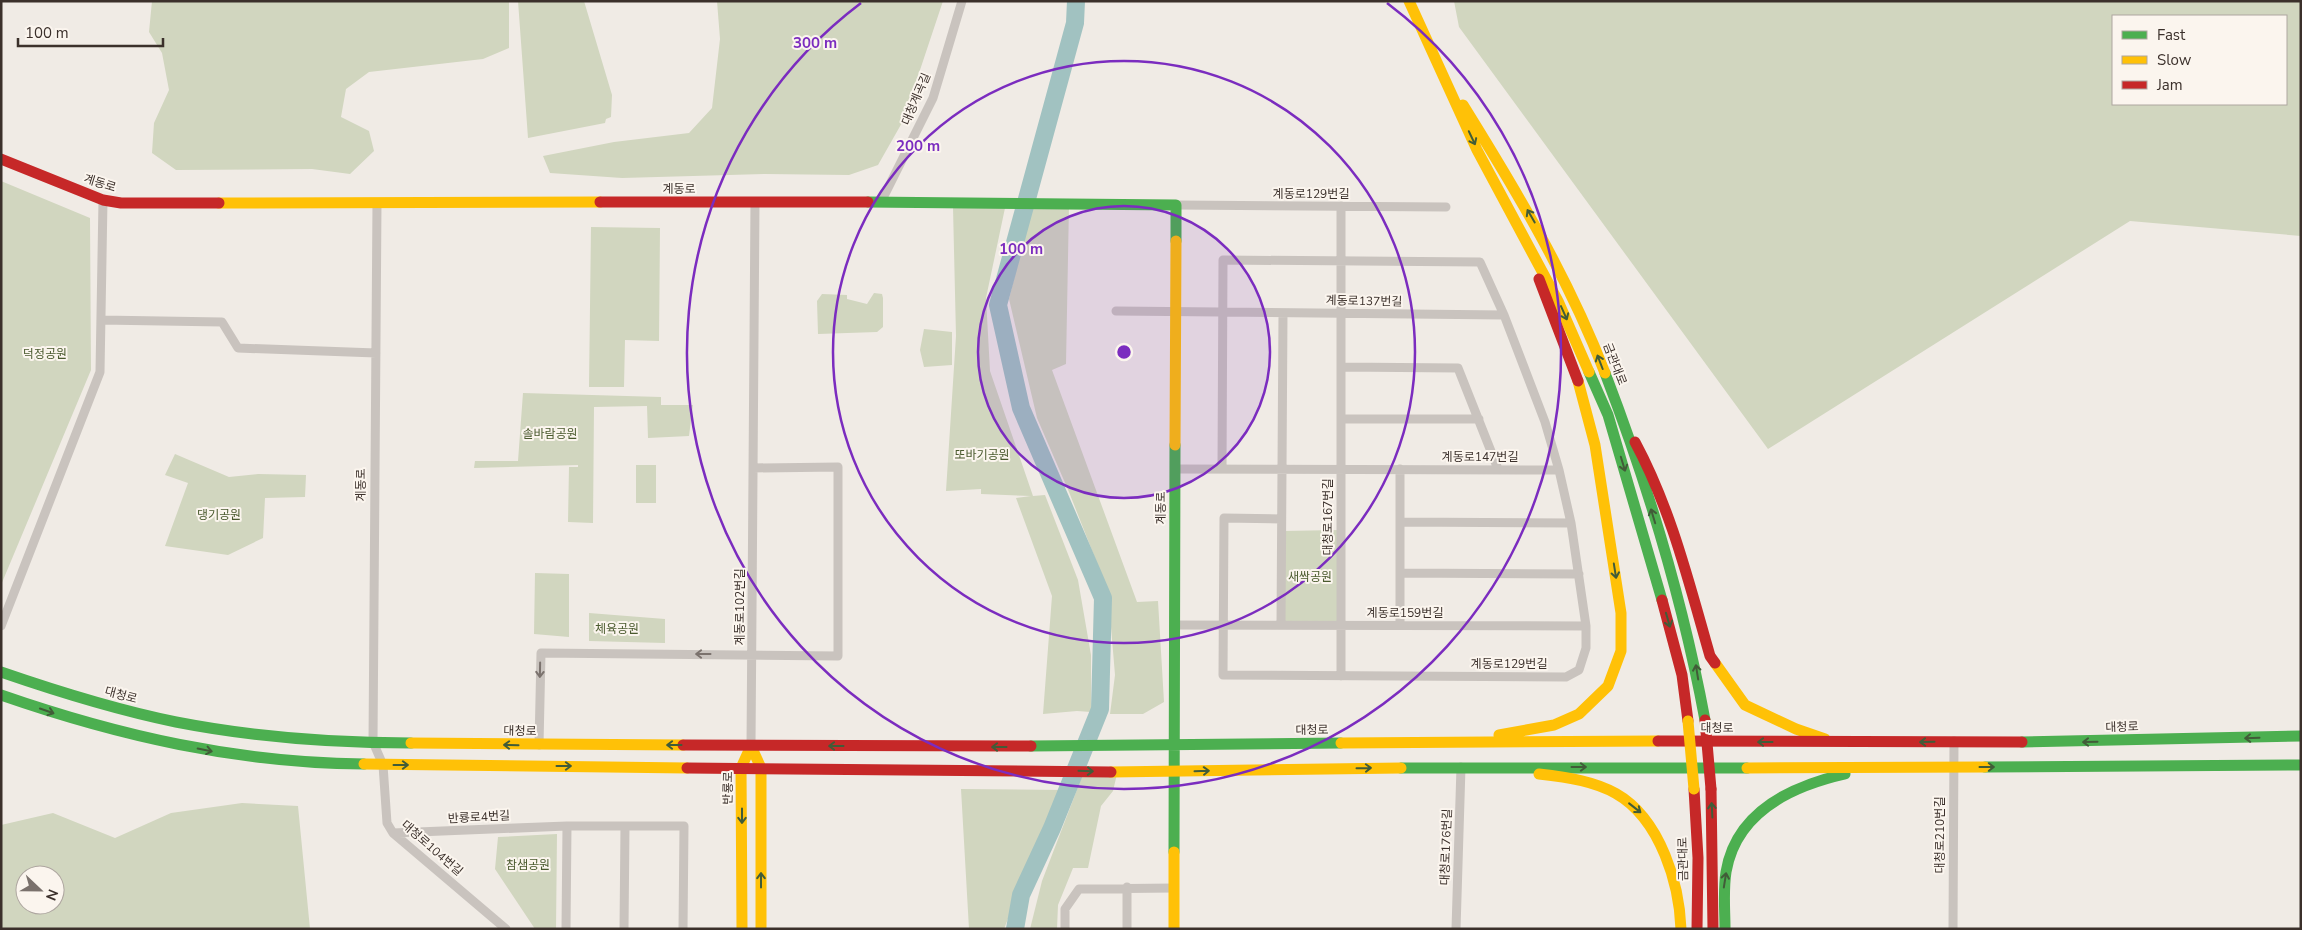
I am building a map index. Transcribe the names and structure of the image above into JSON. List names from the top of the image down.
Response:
{
  "streets": {
    "main road": [
      "계동로",
      "금관대로",
      "대청로",
      "반룡로"
    ],
    "street": [
      "대청계곡길",
      "계동로129번길",
      "계동로137번길",
      "계동로147번길",
      "대청로167번길",
      "계동로102번길",
      "계동로159번길",
      "반룡로4번길",
      "대청로210번길",
      "대청로176번길",
      "대청로104번길"
    ]
  },
  "crossings": [
    ["대청계곡길", "계동로"],
    ["계동로", "계동로129번길"],
    ["계동로", "계동로137번길"],
    ["계동로", "계동로147번길"],
    ["계동로", "계동로102번길"],
    ["계동로", "계동로159번길"],
    ["계동로", "대청로"],
    ["계동로", "대청로104번길"],
    ["계동로129번길", "계동로137번길"],
    ["계동로129번길", "계동로147번길"],
    ["계동로129번길", "대청로167번길"],
    ["계동로129번길", "계동로159번길"],
    ["계동로137번길", "대청로167번길"],
    ["계동로147번길", "대청로167번길"],
    ["대청로167번길", "계동로159번길"],
    ["계동로102번길", "대청로"],
    ["계동로102번길", "반룡로"],
    ["대청로", "반룡로"],
    ["대청로", "대청로210번길"],
    ["반룡로4번길", "대청로104번길"]
  ],
  "parks": [
    "덕정공원",
    "솔바람공원",
    "또바기공원",
    "댕기공원",
    "새싹공원",
    "체육공원",
    "참샘공원"
  ],
  "legend": ["Fast", "Slow", "Jam"],
  "scale_bar": "100 m",
  "north": "right",
  "rings": ["300 m", "200 m", "100 m"]
}
